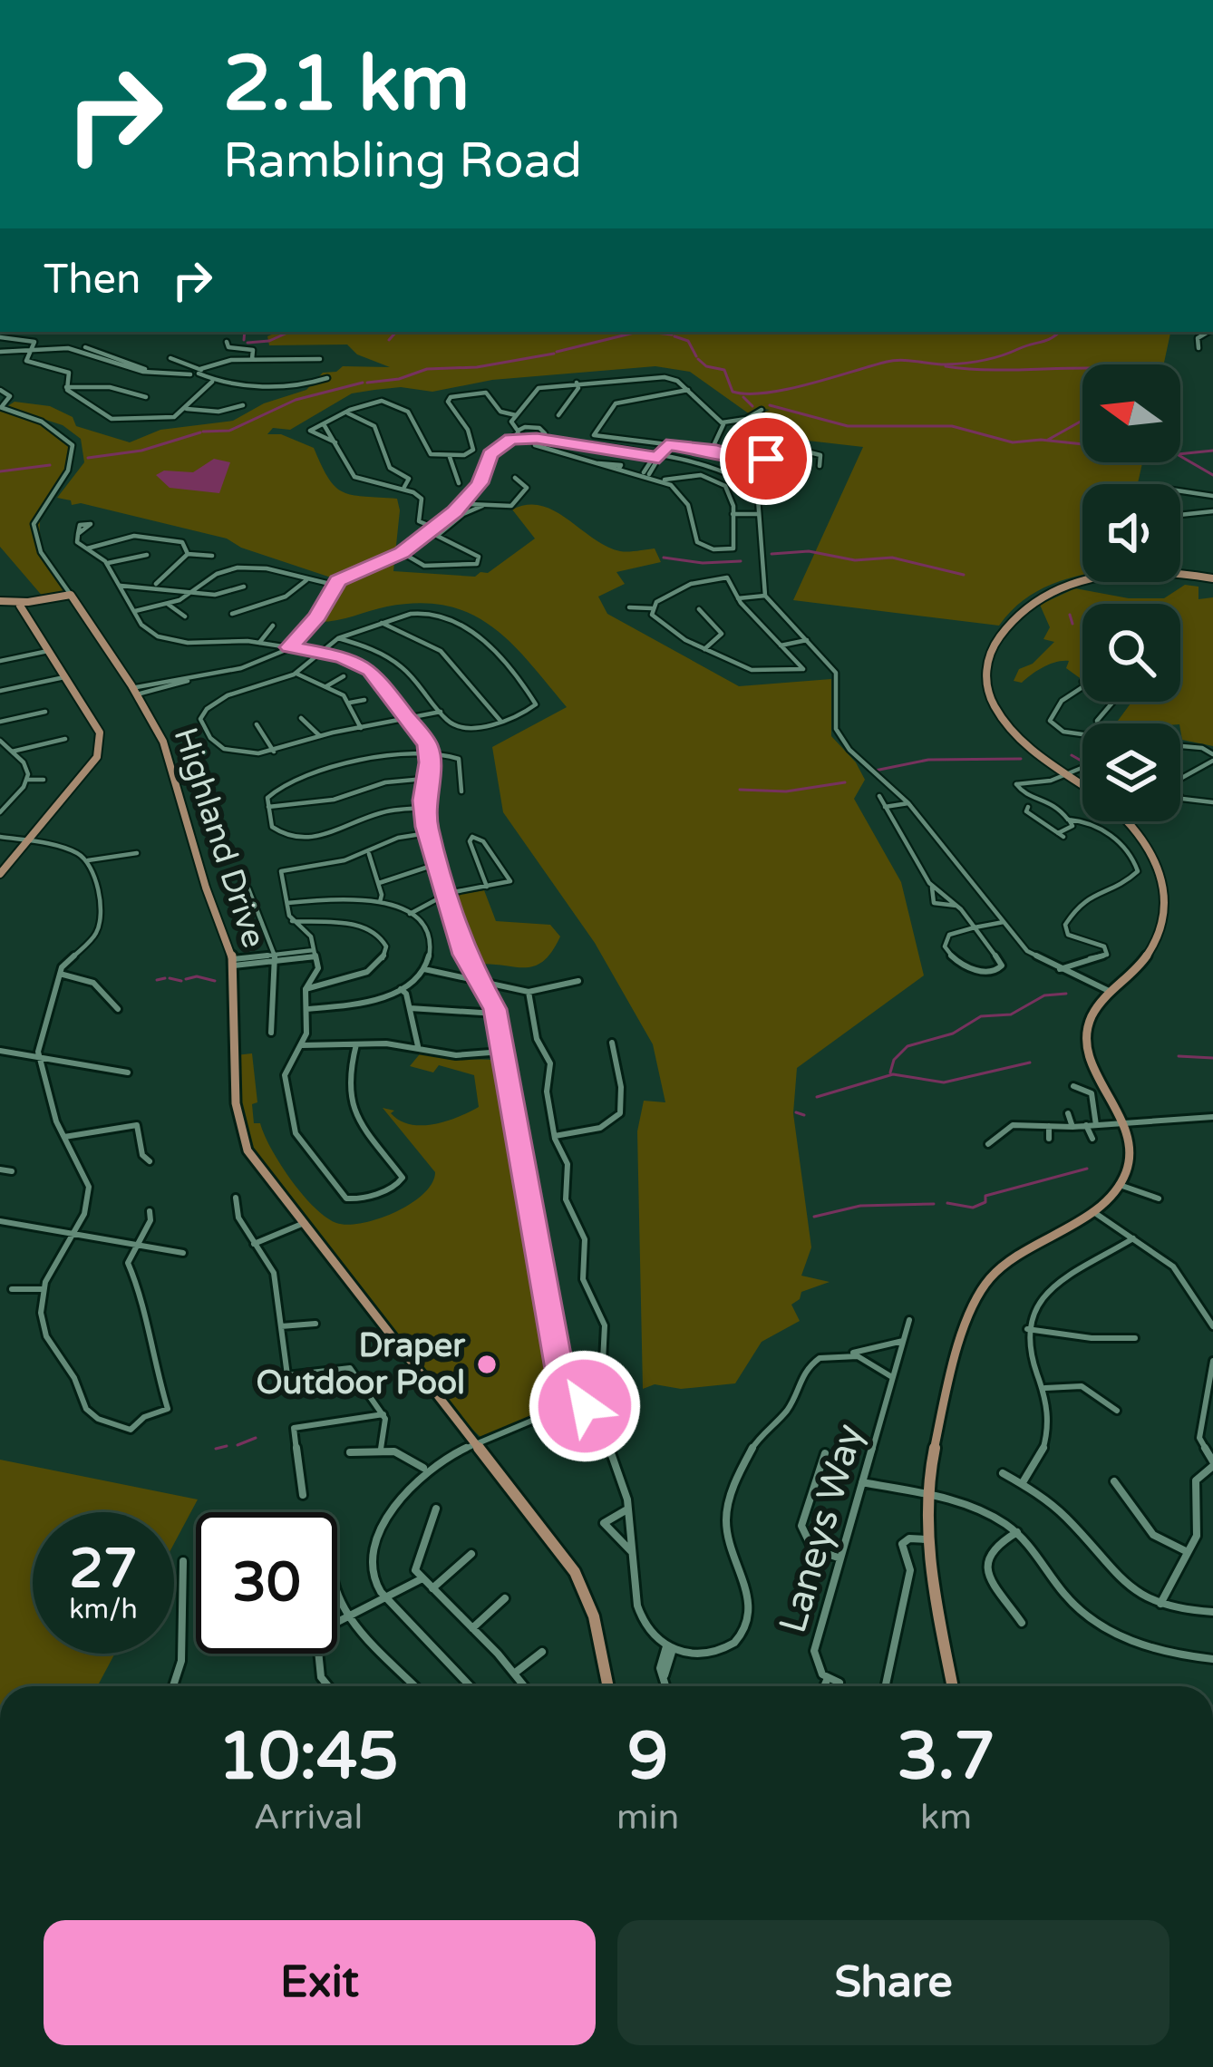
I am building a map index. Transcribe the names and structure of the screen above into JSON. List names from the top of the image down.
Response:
{
  "streets": {
    "main road": ["Highland Drive"],
    "street": ["Laneys Way"]
  },
  "places": ["Draper Outdoor Pool"],
  "north": "left",
  "page": {
    "turn": ["2.1 km", "Rambling Road"],
    "then": "Then",
    "speed": "27 km/h",
    "limit": "30",
    "eta": [
      "10:45",
      "Arrival",
      "9",
      "min",
      "3.7",
      "km"
    ],
    "buttons": ["Exit", "Share"]
  }
}
